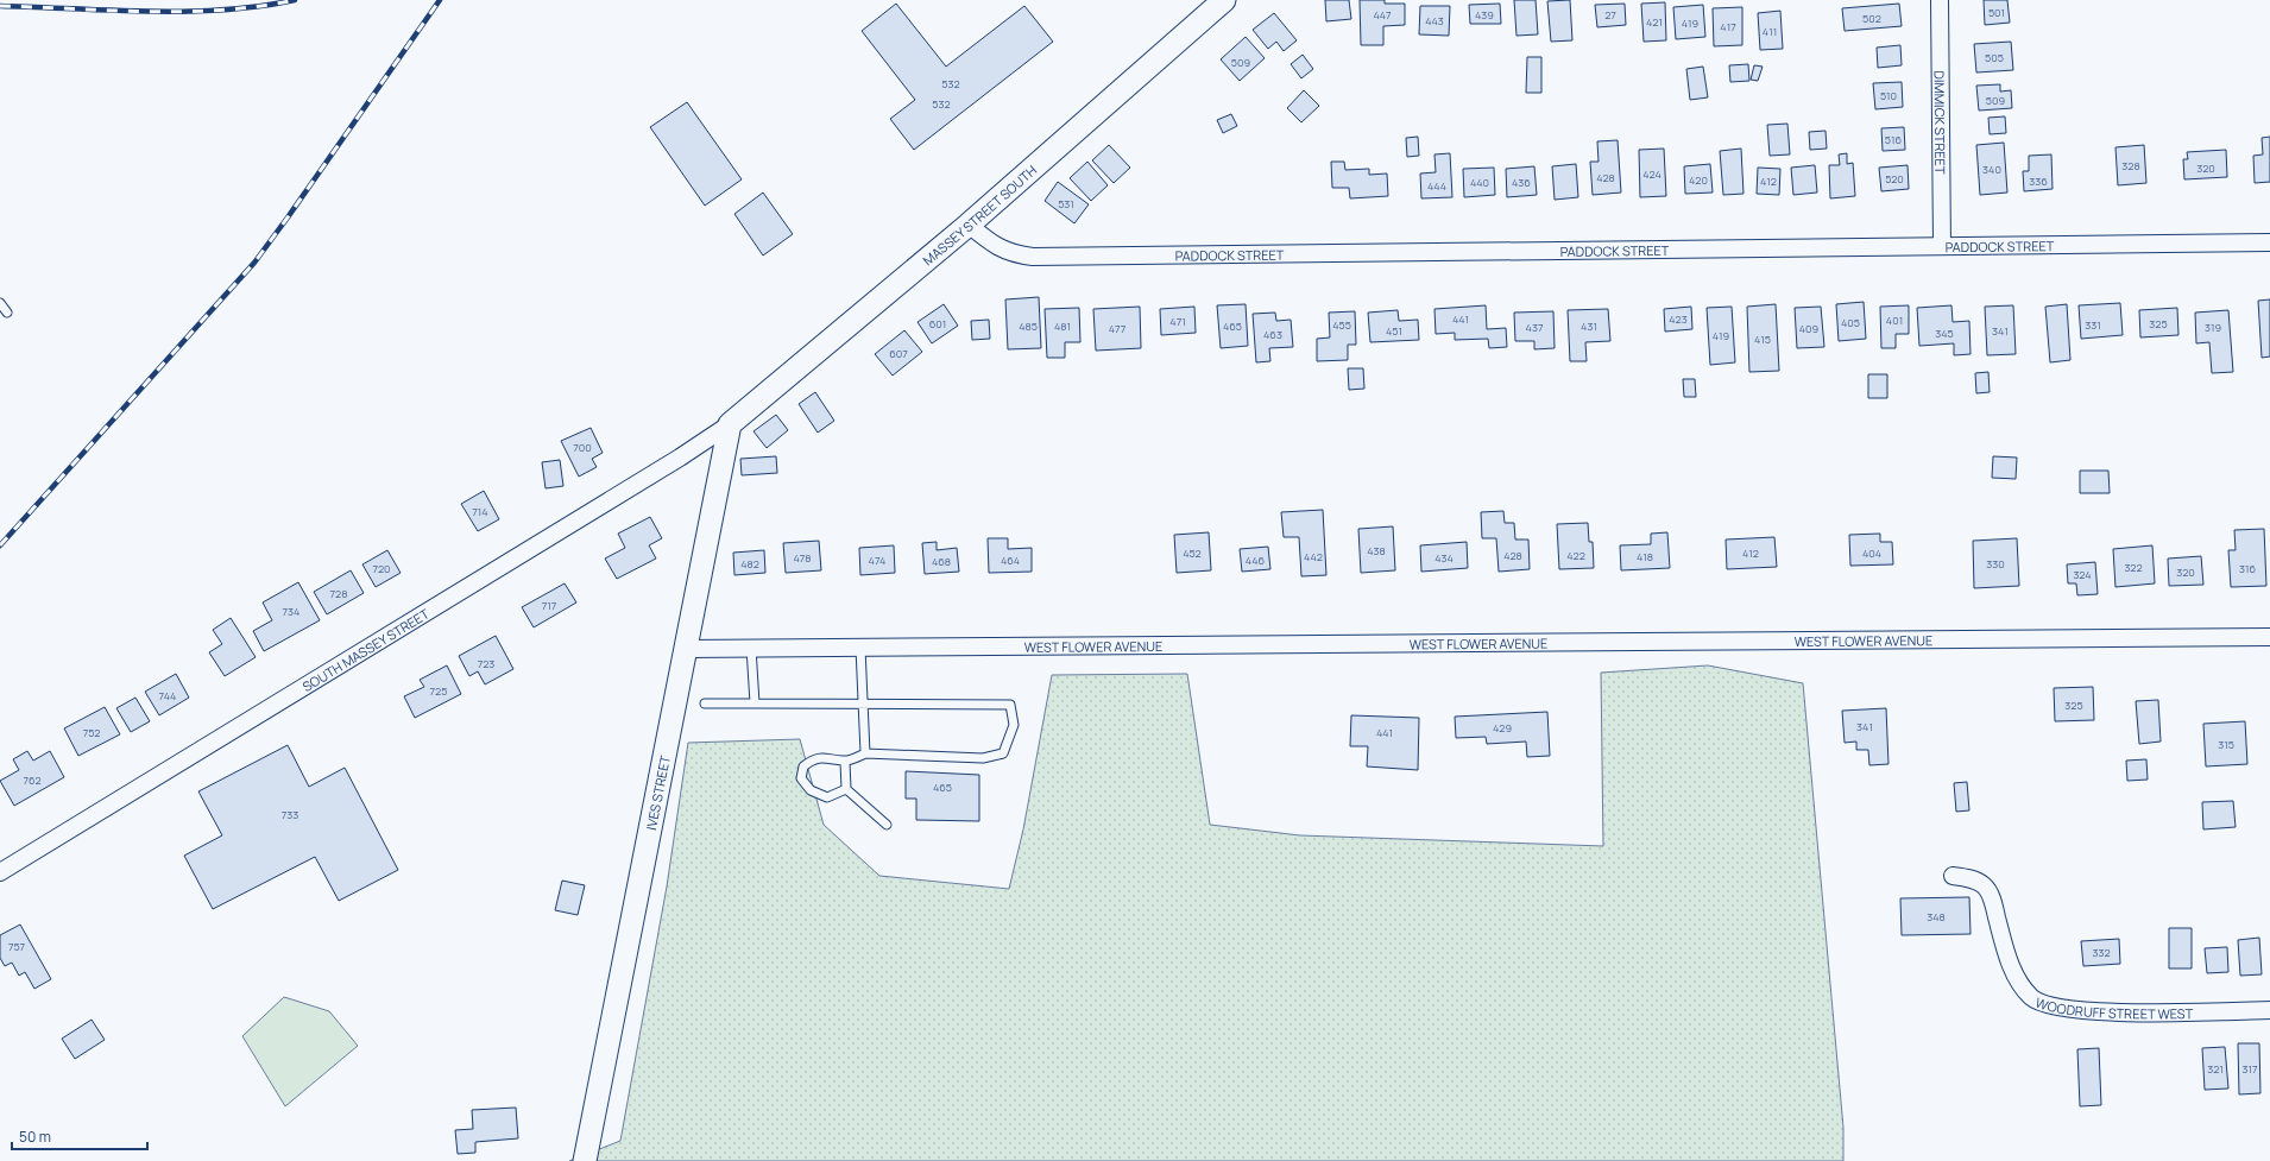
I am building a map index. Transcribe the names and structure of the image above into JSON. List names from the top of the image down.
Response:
{
  "streets": {
    "street": [
      "DIMMICK STREET",
      "MASSEY STREET SOUTH",
      "PADDOCK STREET",
      "WEST FLOWER AVENUE",
      "SOUTH MASSEY STREET",
      "IVES STREET",
      "WOODRUFF STREET WEST"
    ]
  },
  "crossings": [
    ["DIMMICK STREET", "PADDOCK STREET"],
    ["MASSEY STREET SOUTH", "PADDOCK STREET"],
    ["MASSEY STREET SOUTH", "SOUTH MASSEY STREET"],
    ["MASSEY STREET SOUTH", "IVES STREET"],
    ["WEST FLOWER AVENUE", "IVES STREET"],
    ["SOUTH MASSEY STREET", "IVES STREET"]
  ],
  "house_numbers": [
    "501",
    "447",
    "439",
    "27",
    "502",
    "443",
    "421",
    "419",
    "417",
    "411",
    "505",
    "509",
    "532",
    "510",
    "509",
    "532",
    "516",
    "328",
    "320",
    "340",
    "424",
    "428",
    "520",
    "420",
    "412",
    "336",
    "440",
    "436",
    "444",
    "531",
    "441",
    "423",
    "401",
    "471",
    "405",
    "601",
    "325",
    "455",
    "331",
    "485",
    "481",
    "465",
    "431",
    "437",
    "319",
    "477",
    "409",
    "451",
    "341",
    "345",
    "463",
    "419",
    "415",
    "607",
    "700",
    "714",
    "438",
    "452",
    "412",
    "404",
    "428",
    "422",
    "442",
    "418",
    "478",
    "434",
    "474",
    "464",
    "446",
    "468",
    "482",
    "330",
    "322",
    "720",
    "316",
    "320",
    "324",
    "728",
    "717",
    "734",
    "723",
    "725",
    "744",
    "325",
    "341",
    "429",
    "752",
    "441",
    "315",
    "762",
    "465",
    "733",
    "348",
    "757",
    "332",
    "321",
    "317"
  ],
  "scale_bar": "50 m"
}
